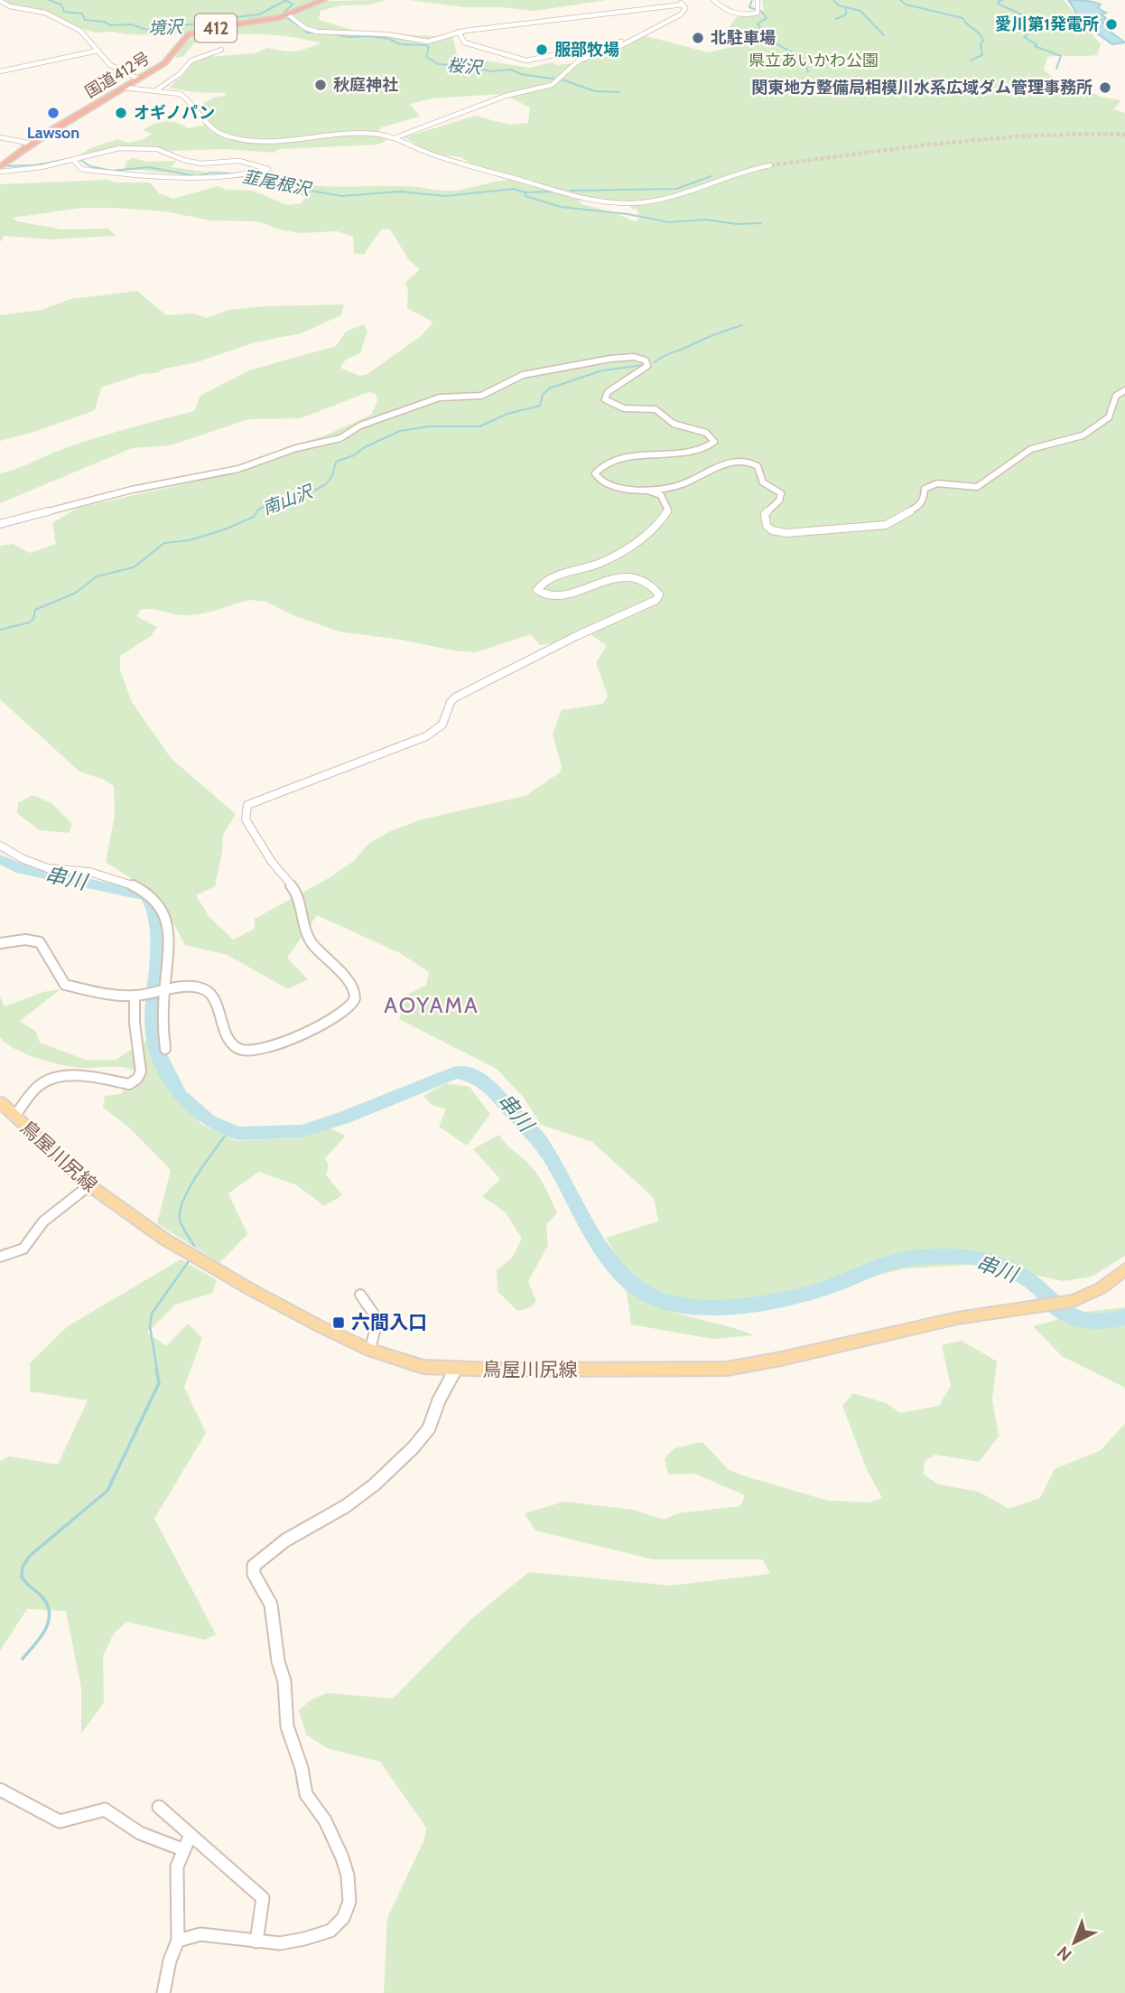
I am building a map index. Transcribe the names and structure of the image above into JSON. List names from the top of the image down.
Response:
{
  "streets": {
    "highway": ["412", "国道412号"],
    "main road": ["鳥屋川尻線"]
  },
  "districts": ["AOYAMA"],
  "water": [
    "境沢",
    "桜沢",
    "韮尾根沢",
    "南山沢",
    "串川"
  ],
  "parks": ["県立あいかわ公園"],
  "places": {
    "other": [
      "愛川第1発電所",
      "北駐車場",
      "服部牧場",
      "秋庭神社",
      "関東地方整備局相模川水系広域ダム管理事務所",
      "Lawson",
      "オギノパン"
    ],
    "transit": ["六間入口"]
  },
  "north": "bottom left"
}
